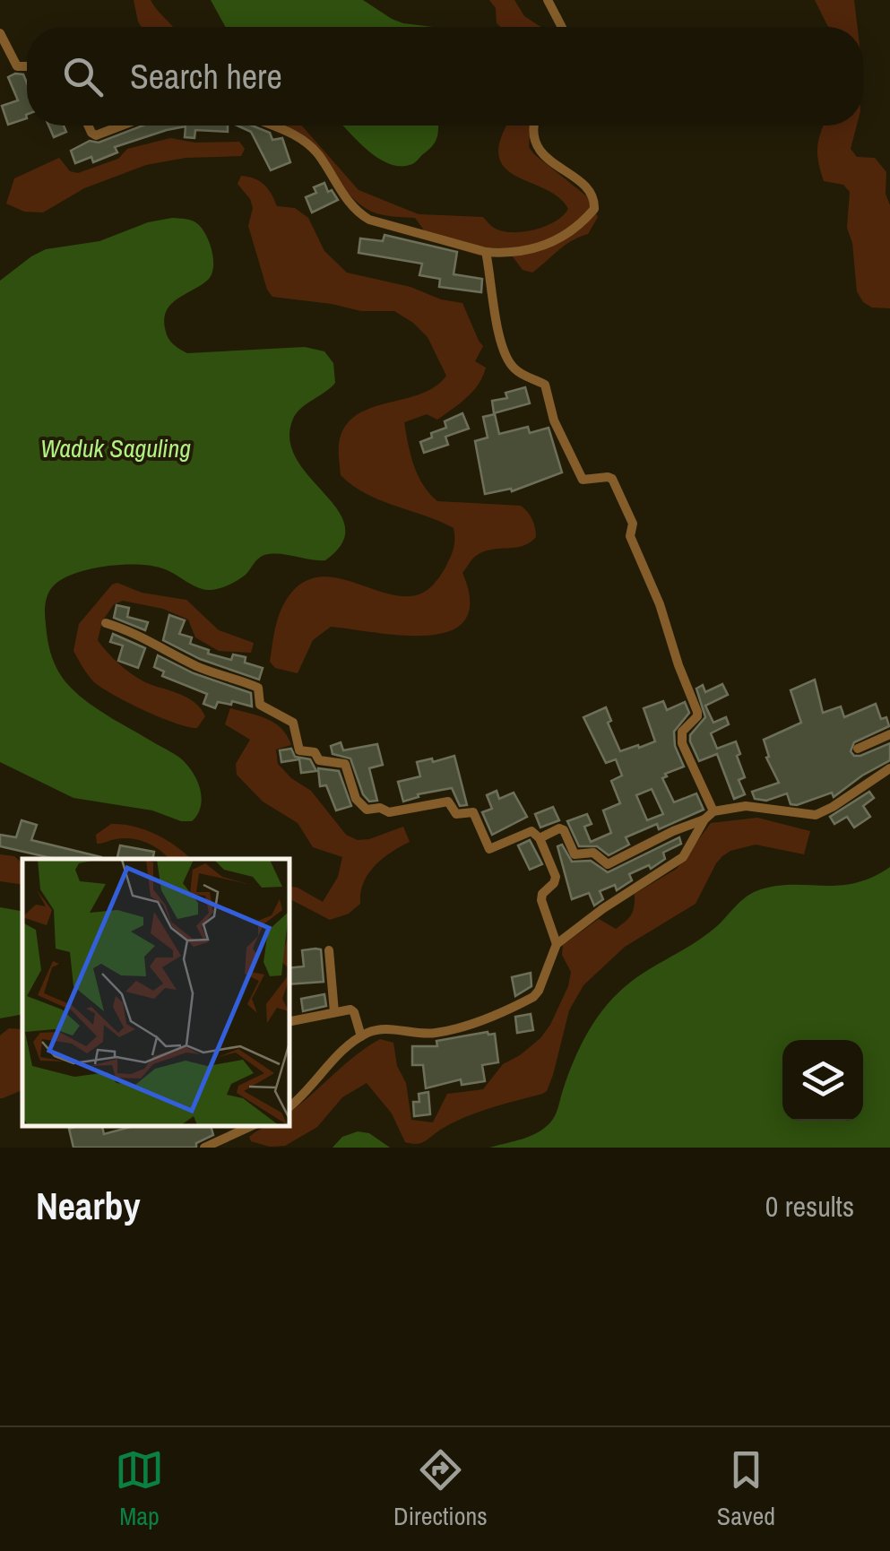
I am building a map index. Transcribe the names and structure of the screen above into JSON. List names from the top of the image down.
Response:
{
  "water": ["Waduk Saguling"],
  "page": {
    "search": "Search here",
    "heading": ["Nearby", "0 results"],
    "nav": ["Map", "Directions", "Saved"]
  }
}
